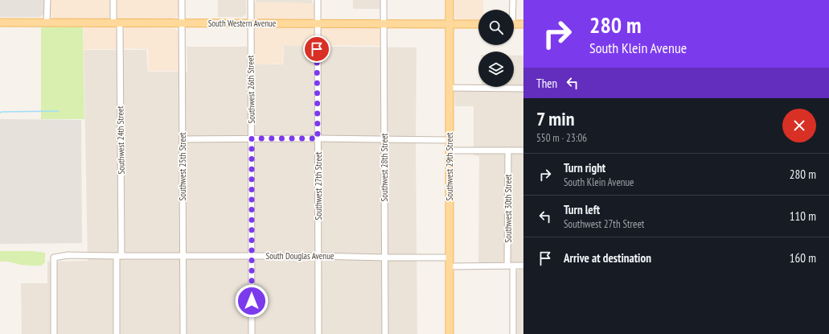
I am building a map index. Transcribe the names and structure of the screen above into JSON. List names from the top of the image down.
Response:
{
  "streets": {
    "main road": ["South Western Avenue", "Southwest 29th Street"],
    "street": [
      "Southwest 26th Street",
      "Southwest 24th Street",
      "Southwest 25th Street",
      "Southwest 28th Street",
      "Southwest 27th Street",
      "Southwest 30th Street",
      "South Douglas Avenue"
    ]
  },
  "crossings": [
    ["South Western Avenue", "Southwest 26th Street"],
    ["South Western Avenue", "Southwest 24th Street"],
    ["South Western Avenue", "Southwest 25th Street"],
    ["South Western Avenue", "Southwest 29th Street"],
    ["South Western Avenue", "Southwest 28th Street"],
    ["South Western Avenue", "Southwest 27th Street"],
    ["Southwest 26th Street", "South Douglas Avenue"],
    ["Southwest 24th Street", "South Douglas Avenue"],
    ["Southwest 25th Street", "South Douglas Avenue"],
    ["Southwest 29th Street", "South Douglas Avenue"],
    ["Southwest 28th Street", "South Douglas Avenue"],
    ["Southwest 27th Street", "South Douglas Avenue"]
  ],
  "page": {
    "turn": ["280 m", "South Klein Avenue"],
    "then": "Then",
    "heading": ["7 min", "550 m · 23:06"],
    "list": [
      {
        "name": "Turn right",
        "note": "South Klein Avenue",
        "value": "280 m"
      },
      {
        "name": "Turn left",
        "note": "Southwest 27th Street",
        "value": "110 m"
      },
      {
        "name": "Arrive at destination",
        "value": "160 m"
      }
    ]
  }
}
